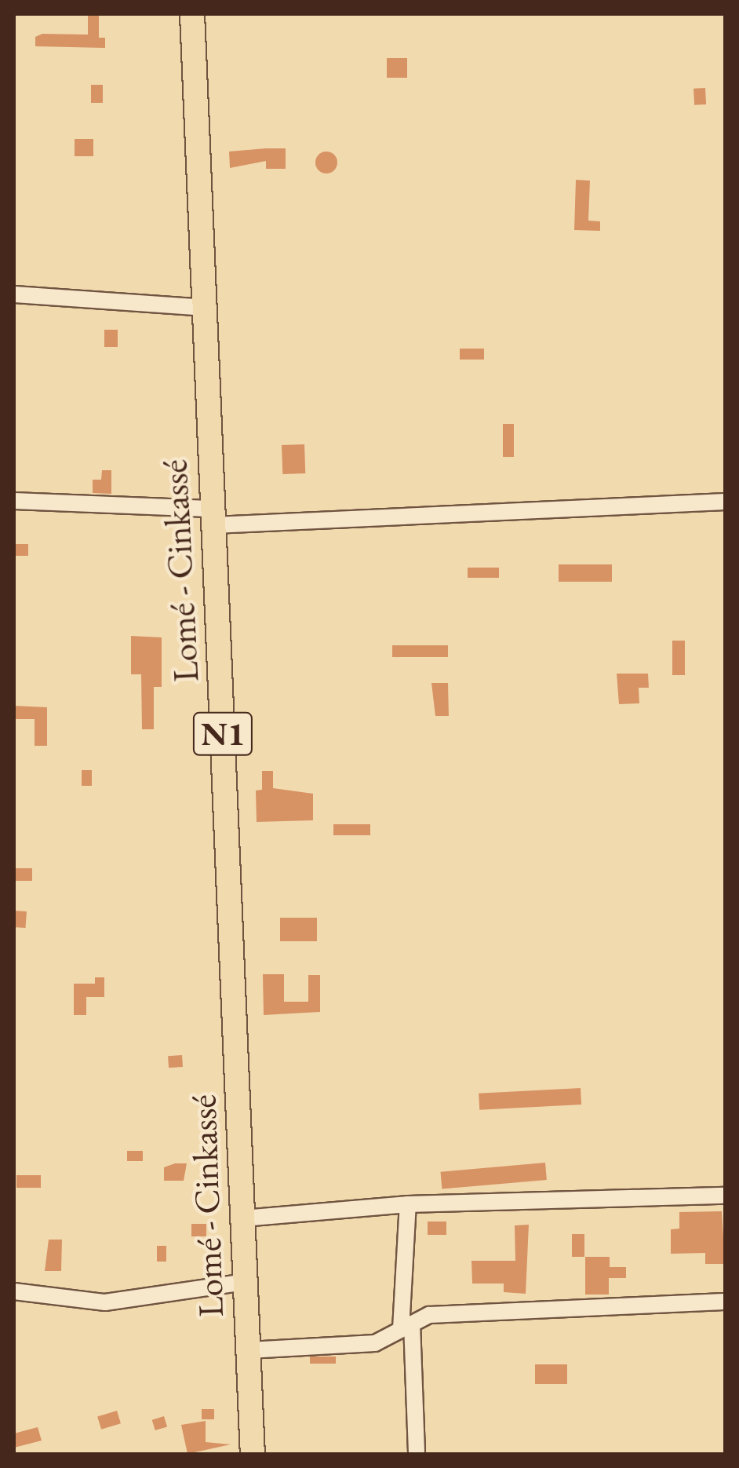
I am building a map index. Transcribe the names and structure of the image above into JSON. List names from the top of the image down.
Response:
{
  "streets": {
    "highway": ["Lomé - Cinkassé", "N1"]
  }
}
